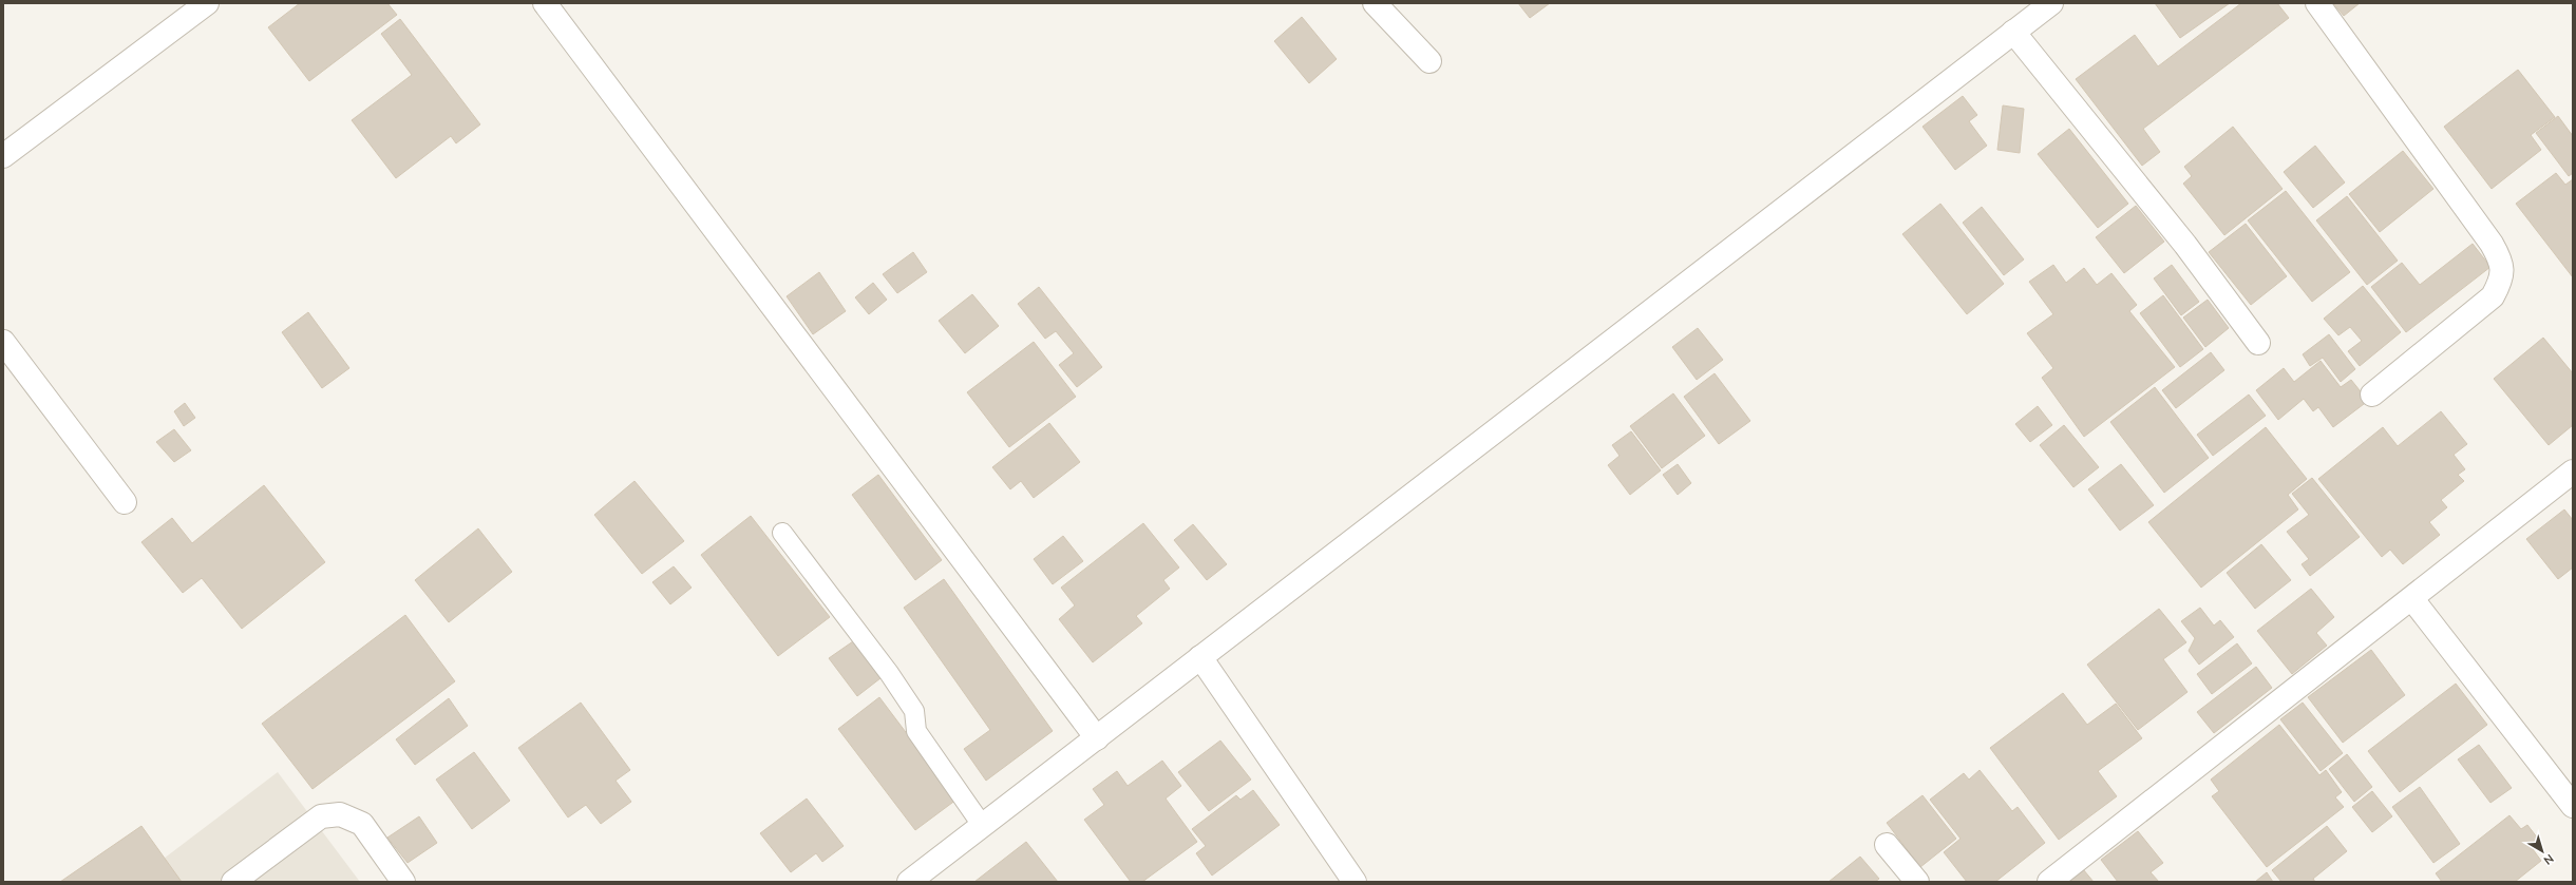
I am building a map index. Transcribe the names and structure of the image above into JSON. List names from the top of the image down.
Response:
{
  "north": "bottom right"
}
